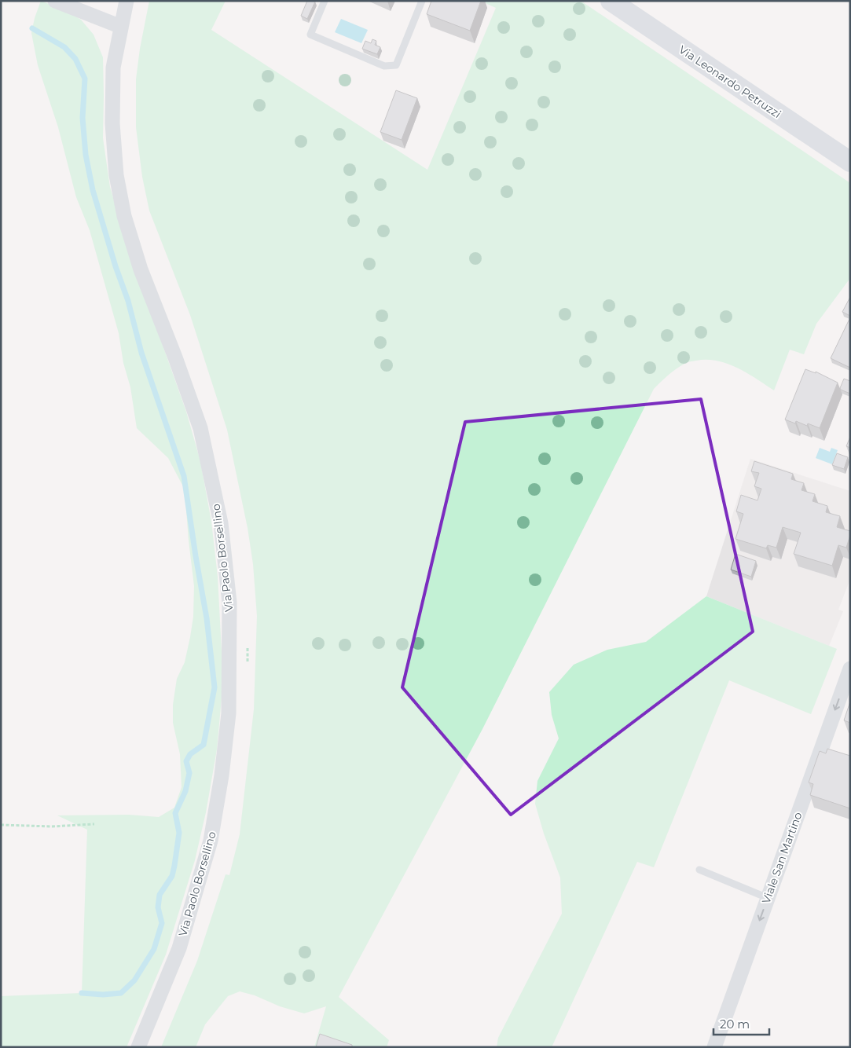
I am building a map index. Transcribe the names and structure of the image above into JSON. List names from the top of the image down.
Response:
{
  "streets": {
    "main road": ["Via Leonardo Petruzzi"],
    "street": ["Via Paolo Borsellino", "Viale San Martino"]
  },
  "one_way": ["Viale San Martino"],
  "scale_bar": "20 m"
}
